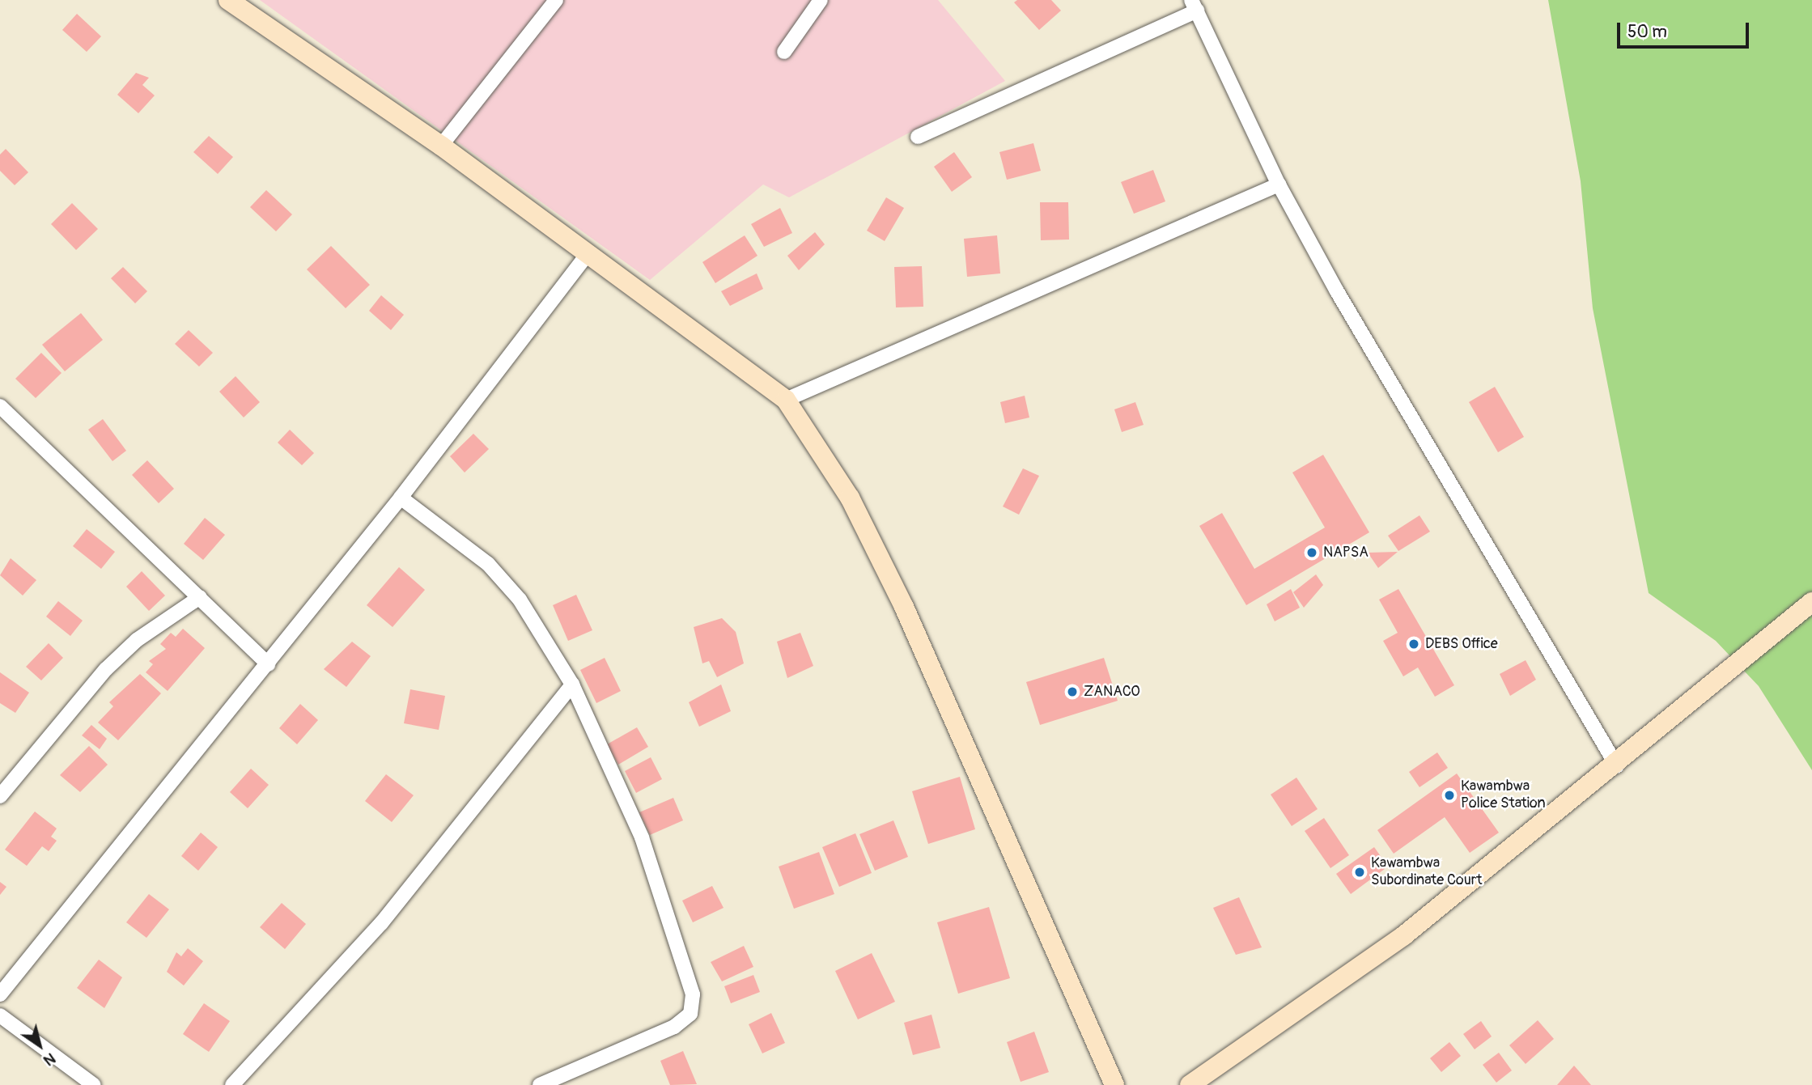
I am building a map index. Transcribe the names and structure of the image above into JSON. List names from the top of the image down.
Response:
{
  "places": [
    "NAPSA",
    "DEBS Office",
    "ZANACO",
    "Kawambwa Police Station",
    "Kawambwa Subordinate Court"
  ],
  "scale_bar": "50 m",
  "north": "bottom right"
}
